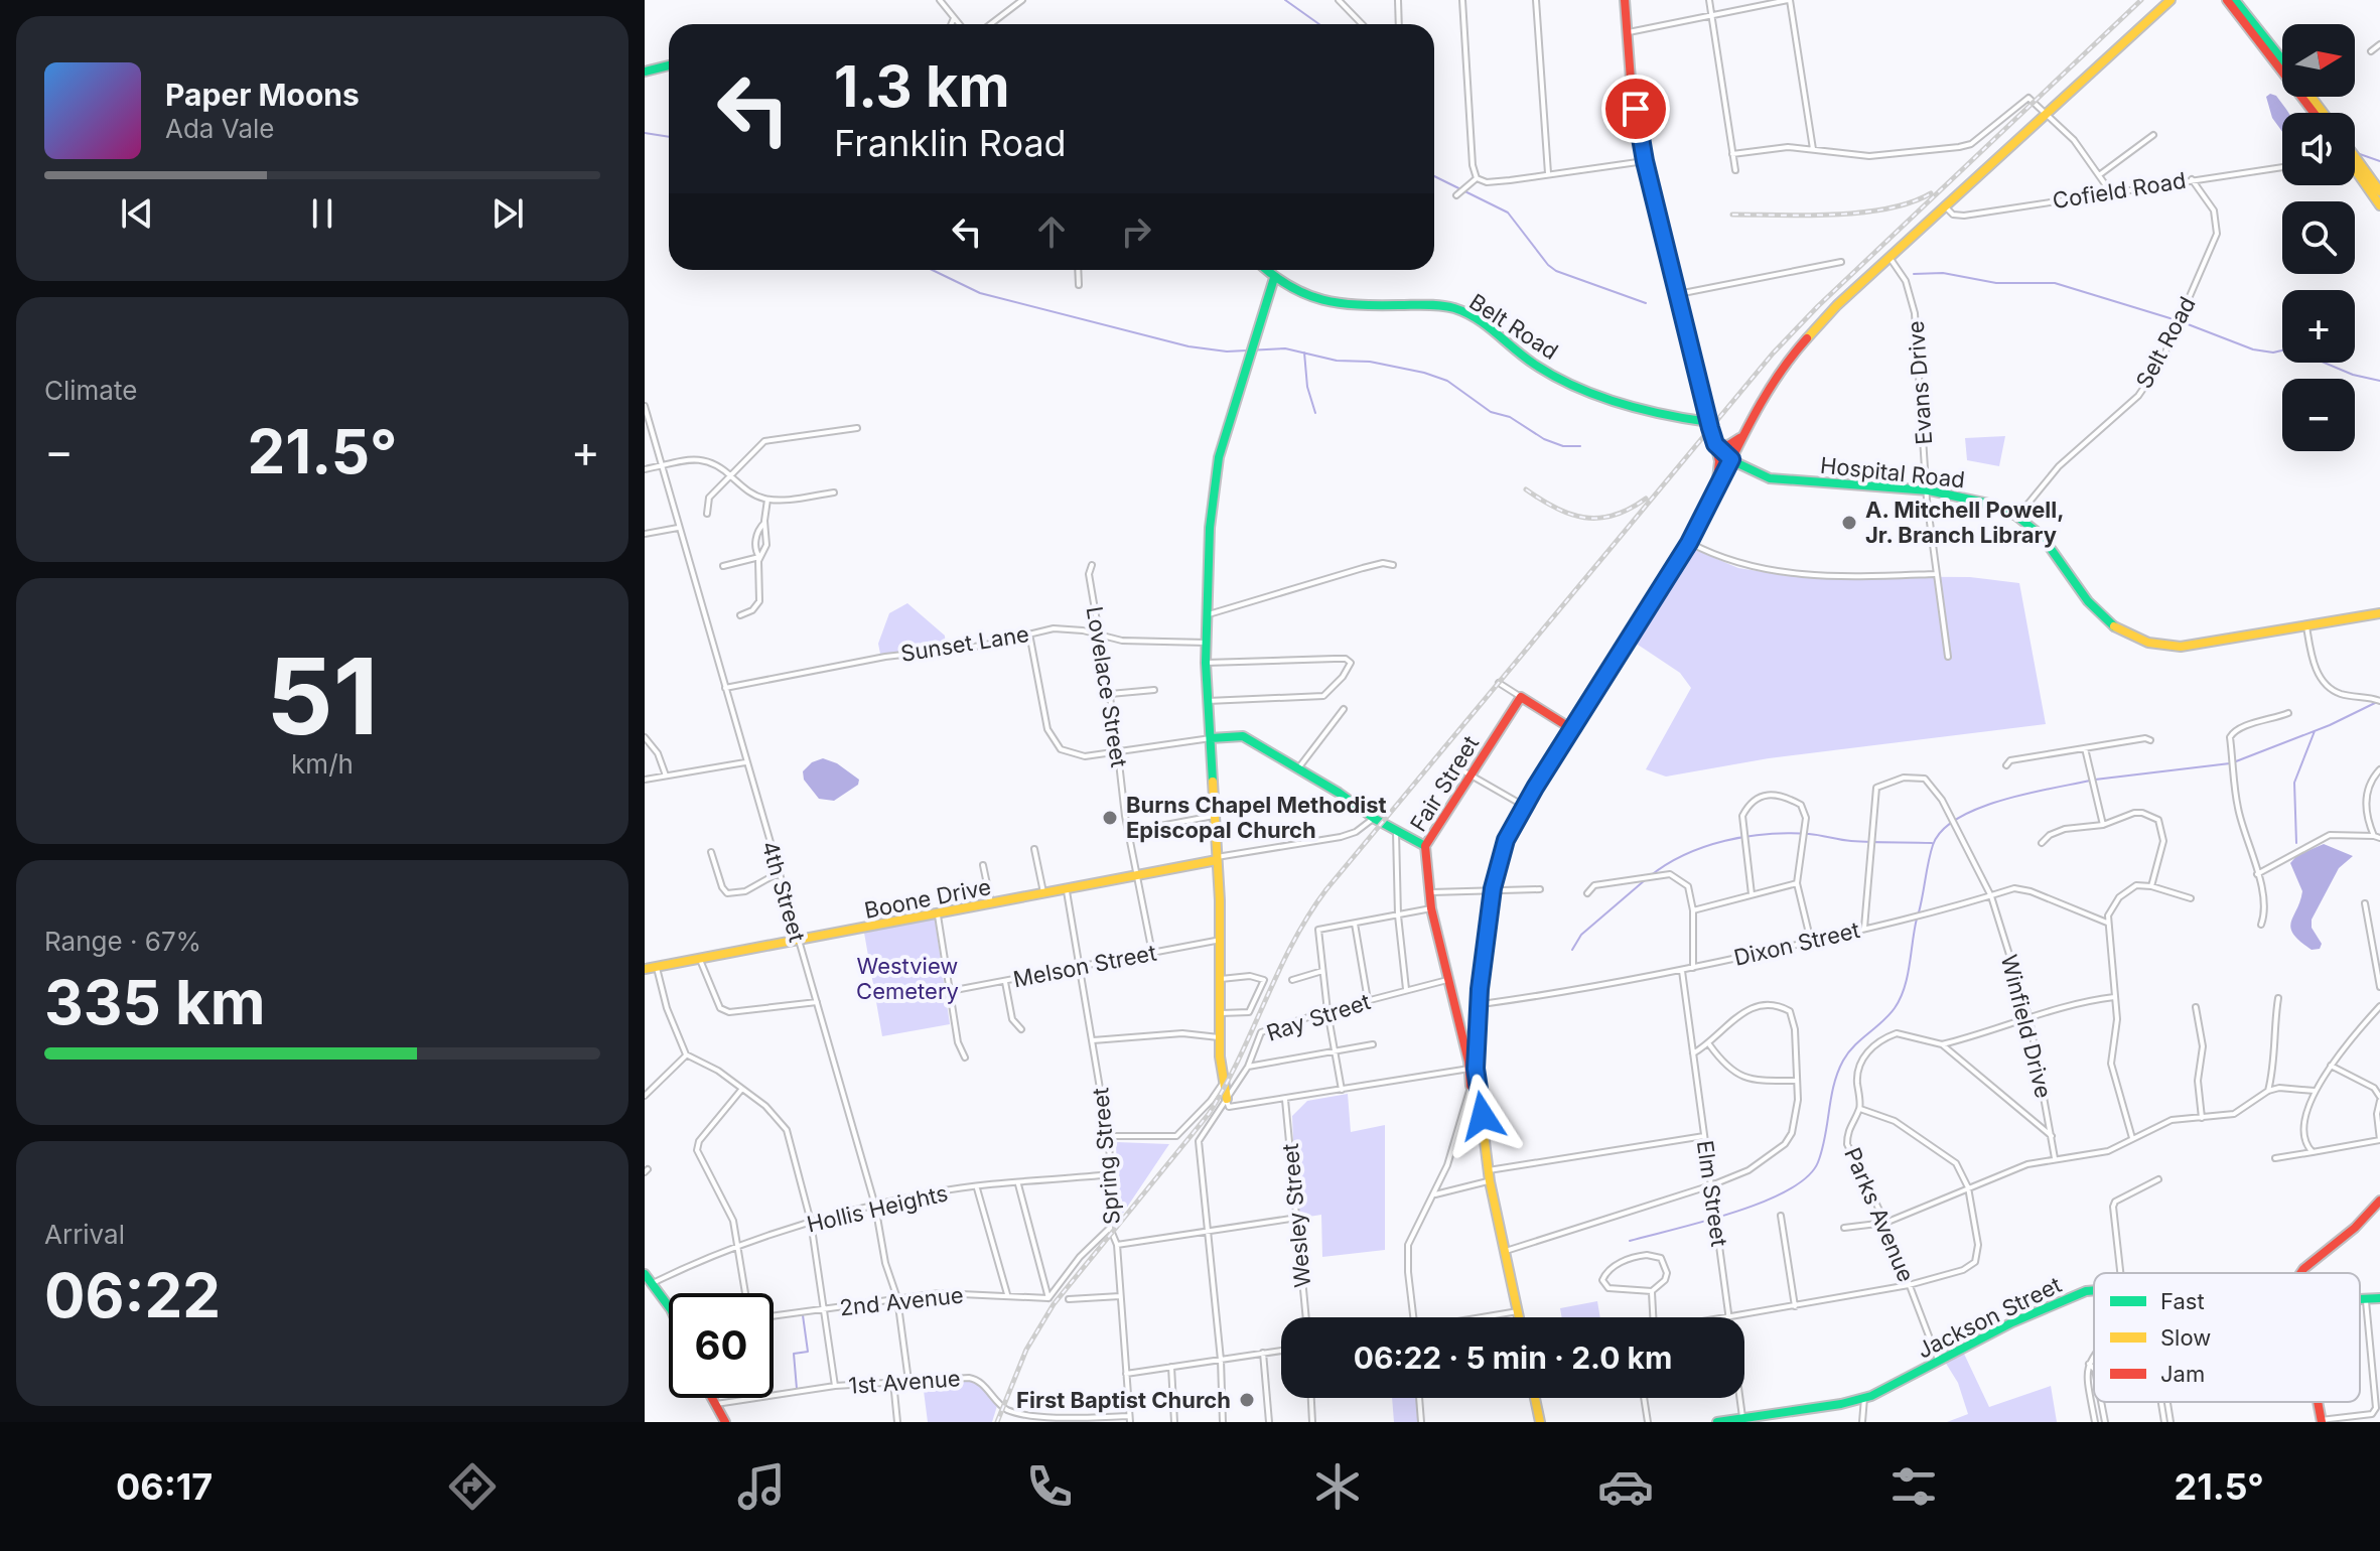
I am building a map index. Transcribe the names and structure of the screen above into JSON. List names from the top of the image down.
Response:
{
  "streets": {
    "street": [
      "Cofield Road",
      "Belt Road",
      "Selt Road",
      "Evans Drive",
      "Hospital Road",
      "Sunset Lane",
      "Lovelace Street",
      "Fair Street",
      "4th Street",
      "Boone Drive",
      "Dixon Street",
      "Melson Street",
      "Ray Street",
      "Winfield Drive",
      "Spring Street",
      "Elm Street",
      "Hollis Heights",
      "Parks Avenue",
      "Wesley Street",
      "2nd Avenue",
      "Jackson Street",
      "1st Avenue"
    ]
  },
  "crossings": [
    ["Cofield Road", "Selt Road"],
    ["Selt Road", "Hospital Road"],
    ["Evans Drive", "Hospital Road"],
    ["Sunset Lane", "Lovelace Street"],
    ["Sunset Lane", "4th Street"],
    ["Lovelace Street", "Boone Drive"],
    ["Lovelace Street", "Melson Street"],
    ["Fair Street", "Ray Street"],
    ["4th Street", "Boone Drive"],
    ["4th Street", "Hollis Heights"],
    ["4th Street", "2nd Avenue"],
    ["4th Street", "1st Avenue"],
    ["Boone Drive", "Spring Street"],
    ["Dixon Street", "Winfield Drive"],
    ["Dixon Street", "Elm Street"],
    ["Melson Street", "Spring Street"],
    ["Winfield Drive", "Parks Avenue"],
    ["Spring Street", "Hollis Heights"],
    ["Spring Street", "1st Avenue"],
    ["Elm Street", "Jackson Street"],
    ["Parks Avenue", "Jackson Street"]
  ],
  "parks": ["Westview Cemetery"],
  "places": ["A. Mitchell Powell, Jr. Branch Library", "Burns Chapel Methodist Episcopal Church", "First Baptist Church"],
  "legend": ["Fast", "Slow", "Jam"],
  "north": "right",
  "page": {
    "map_buttons": ["+", "−"],
    "turn": ["1.3 km", "Franklin Road"],
    "song": ["Paper Moons", "Ada Vale"],
    "tile": [
      "Climate",
      ["51", "km/h"],
      ["Range · 67%", "335 km"],
      ["Arrival", "06:22"]
    ],
    "heat": ["−", "21.5°", "+"],
    "limit": "60",
    "trip": "06:22 · 5 min · 2.0 km",
    "tabs": ["06:17", "21.5°"]
  }
}
